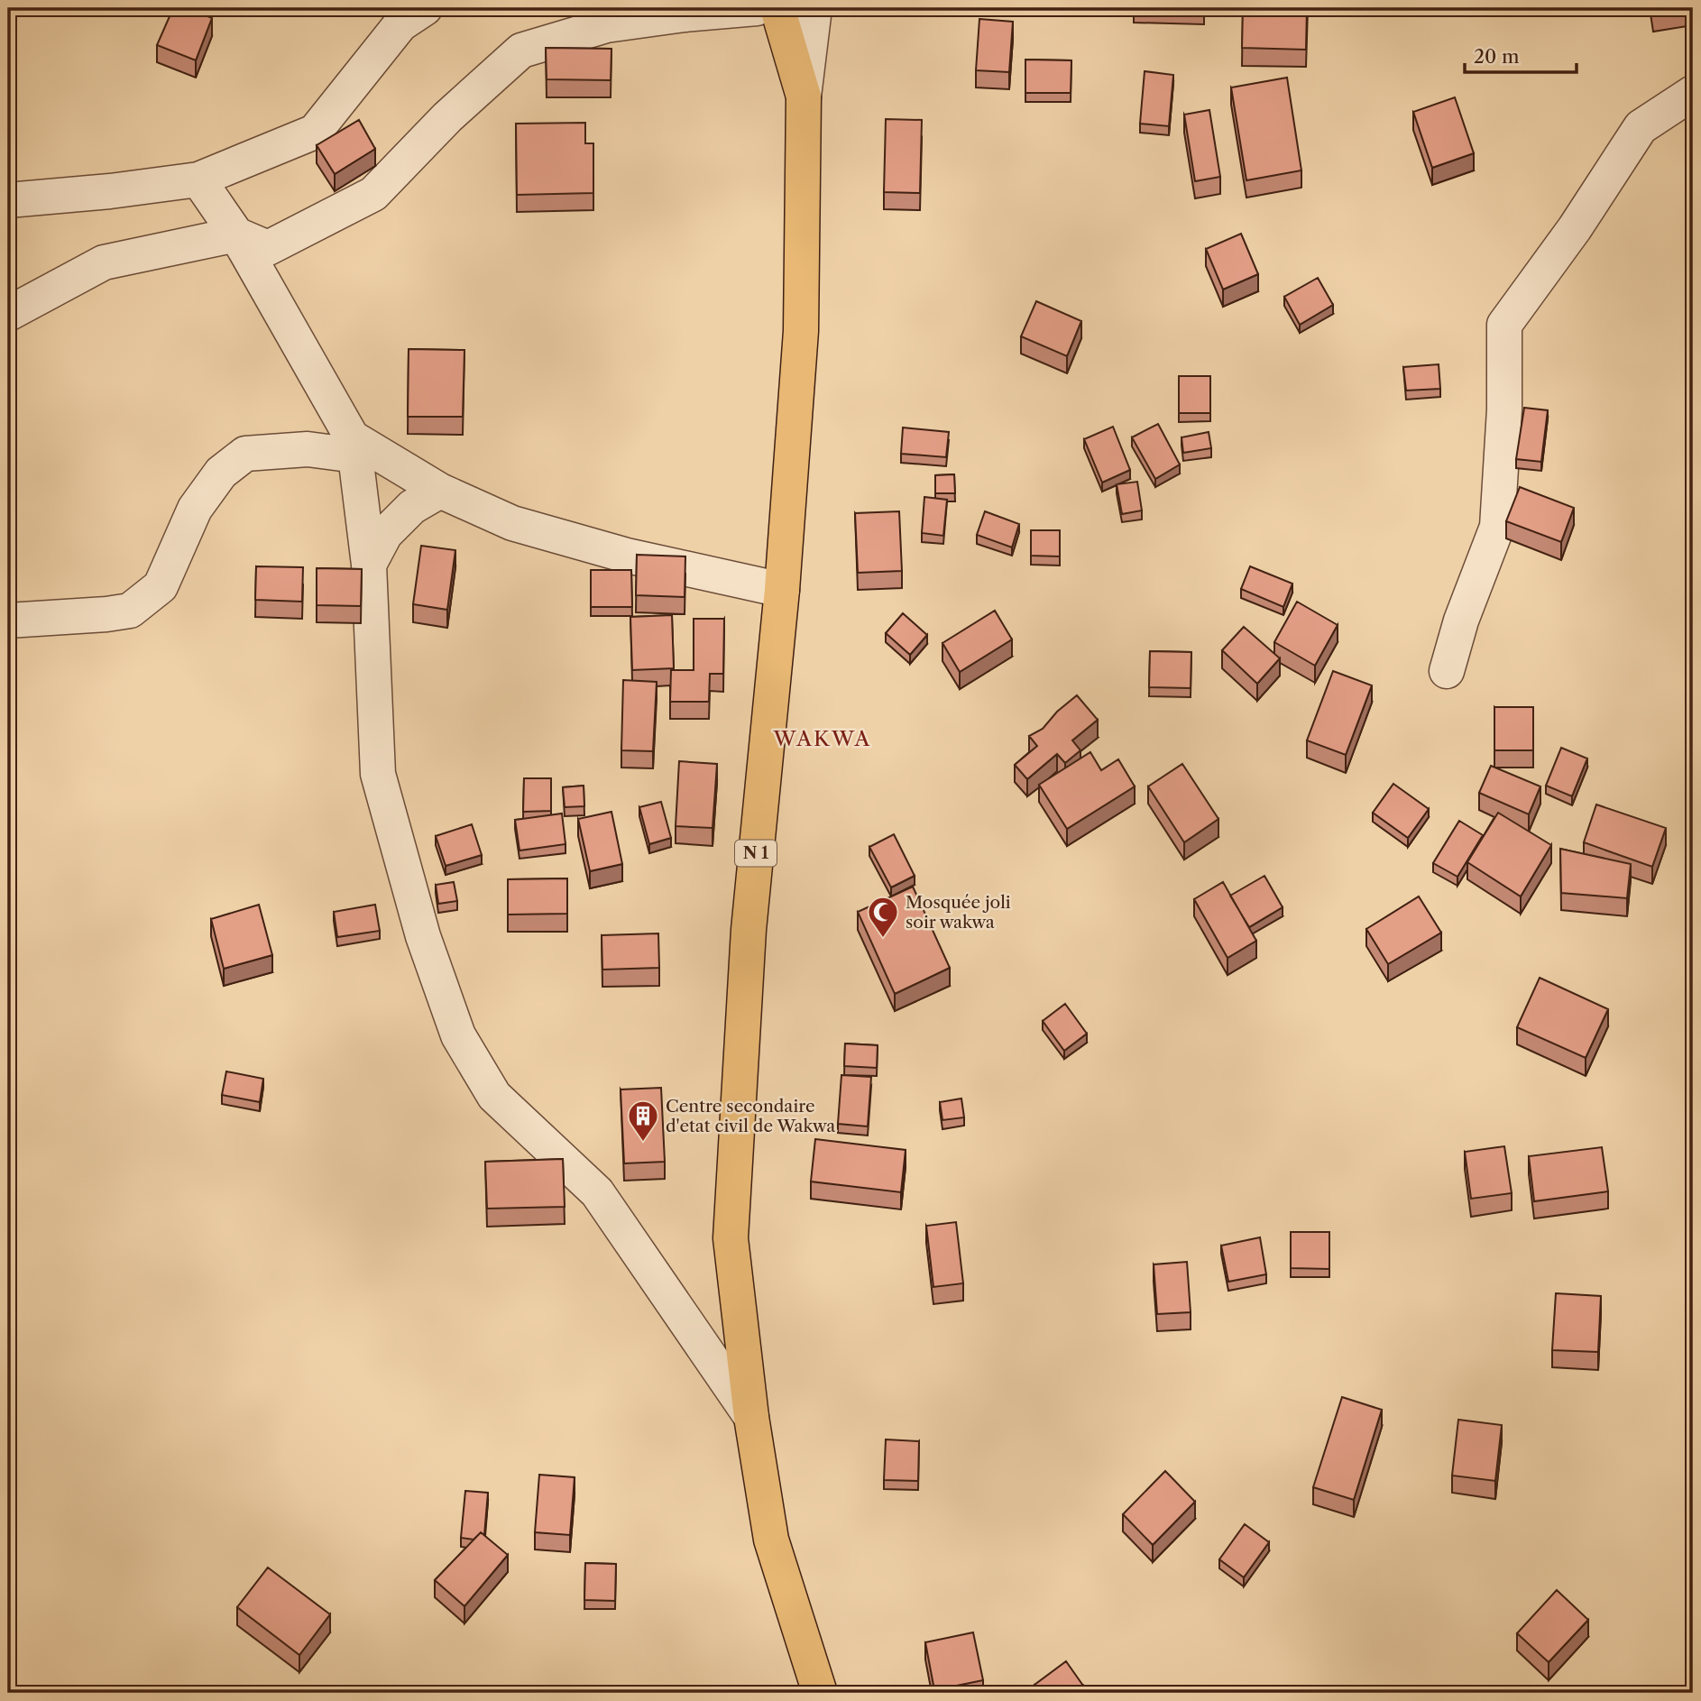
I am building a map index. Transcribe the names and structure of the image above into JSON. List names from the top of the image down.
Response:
{
  "streets": {
    "highway": ["N 1"]
  },
  "districts": ["WAKWA"],
  "places": {
    "mosque": ["Mosquée joli soir wakwa"],
    "building": ["Centre secondaire d'etat civil de Wakwa"]
  },
  "scale_bar": "20 m"
}
